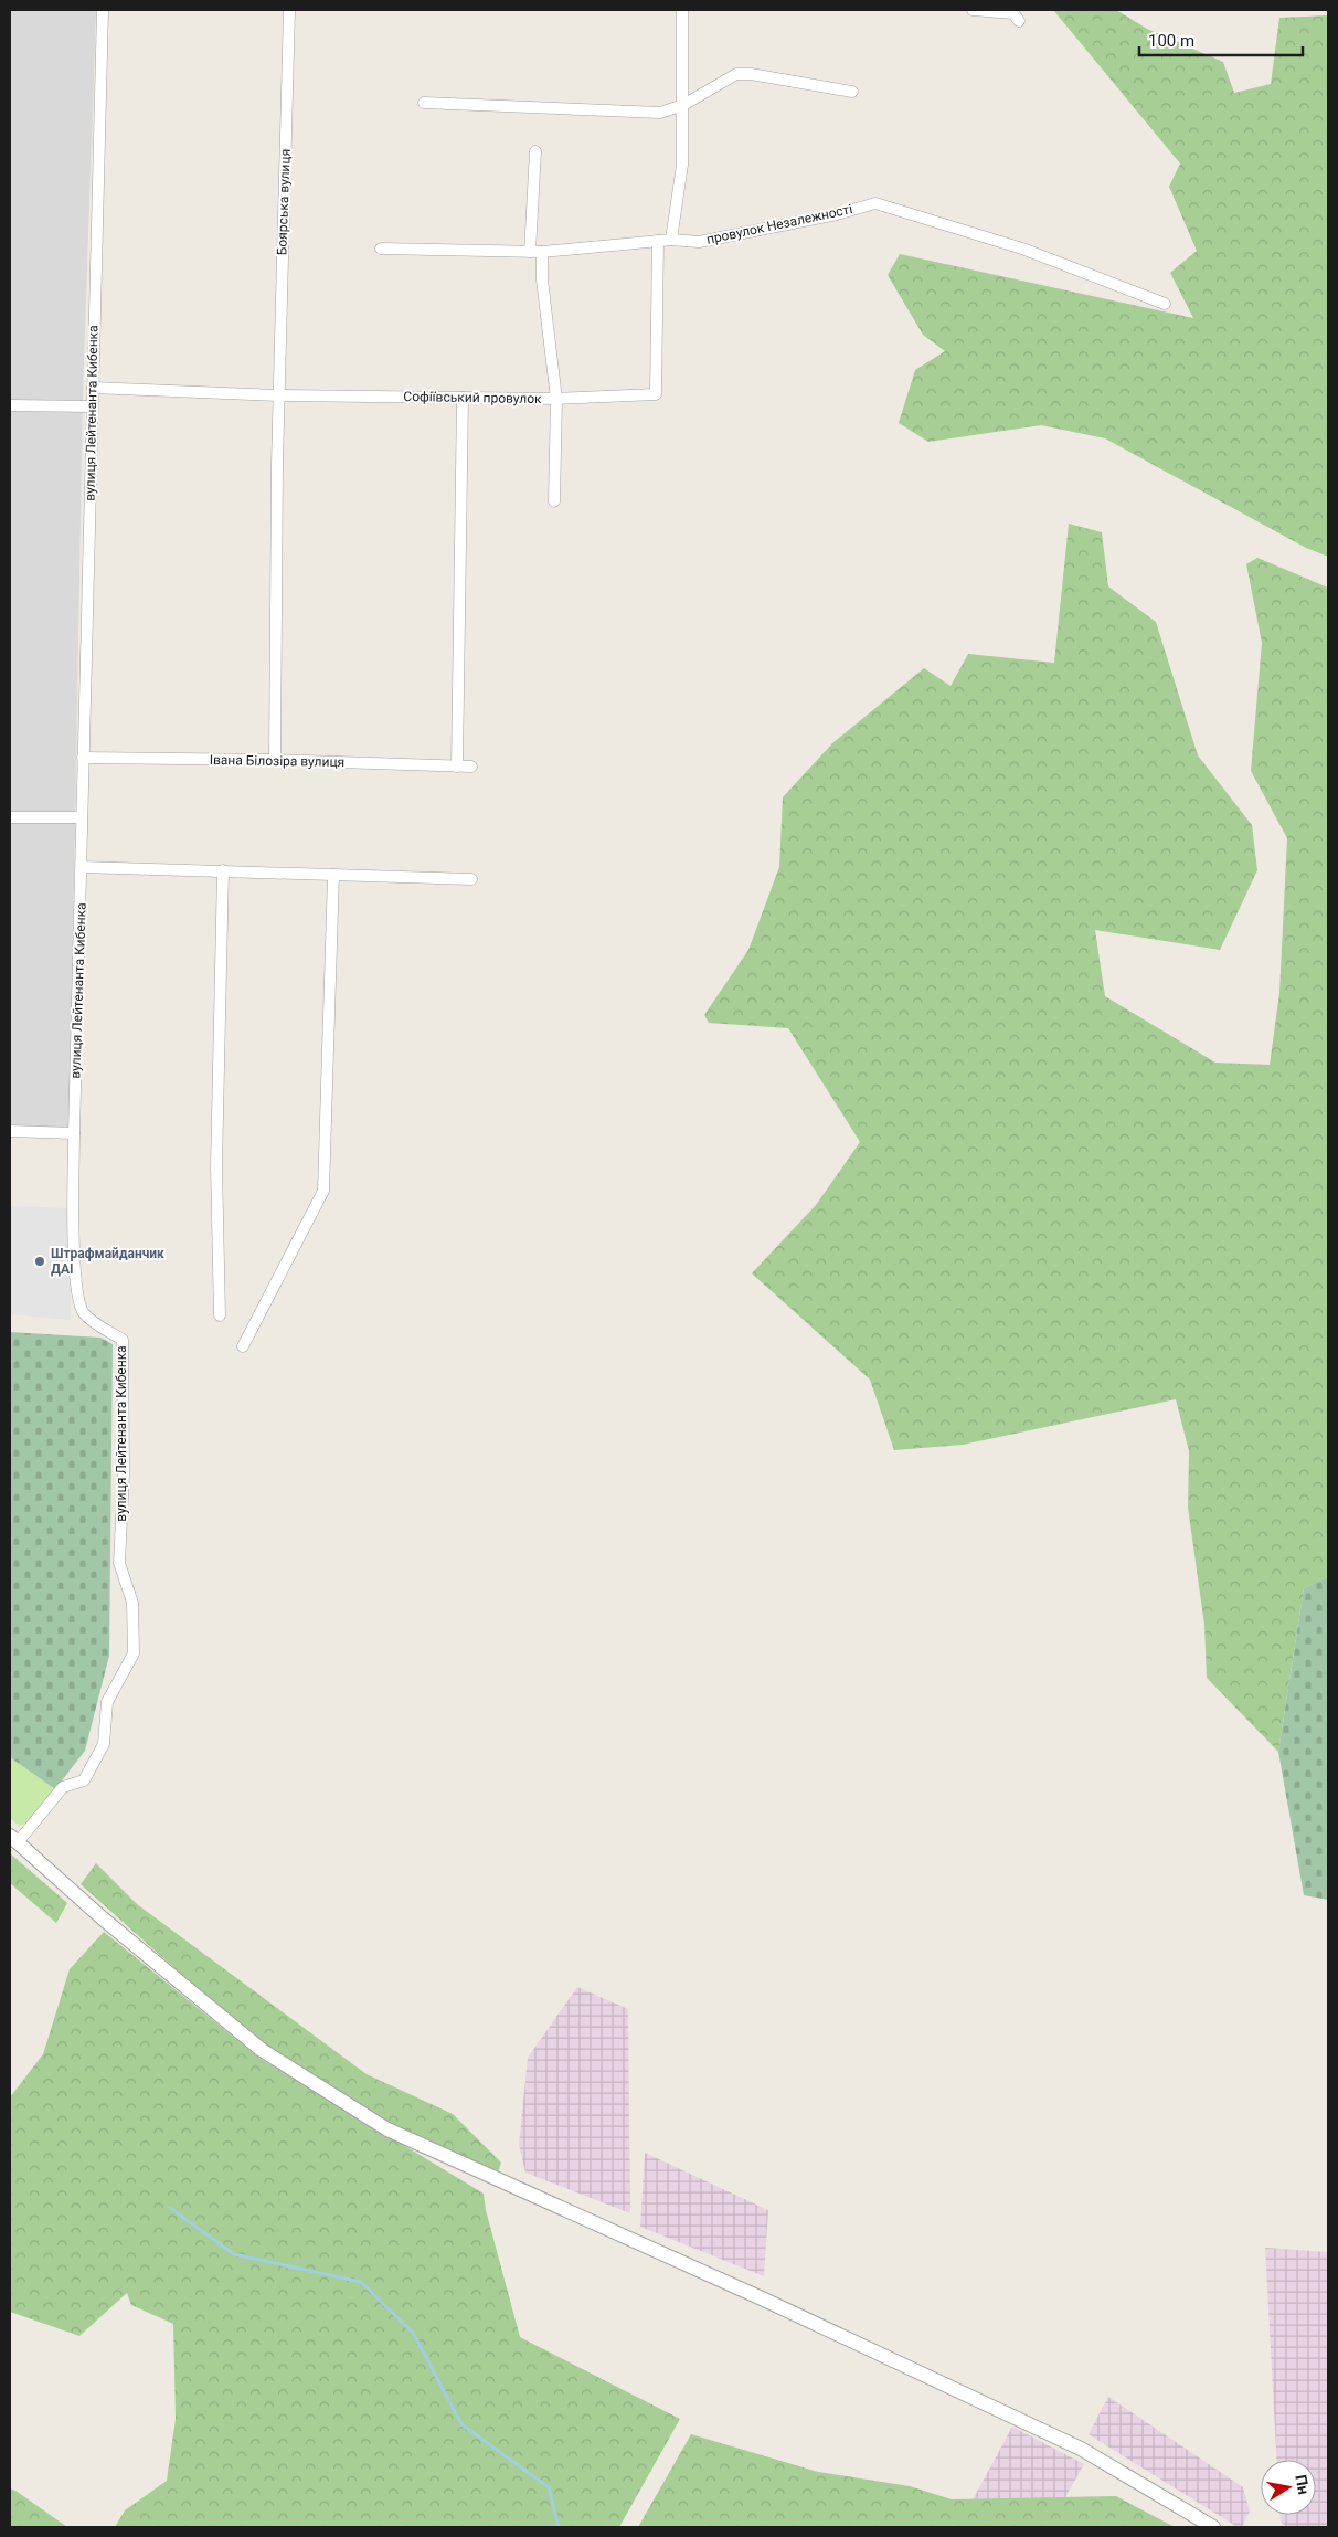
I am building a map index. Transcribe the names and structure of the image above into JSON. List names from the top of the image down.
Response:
{
  "streets": {
    "street": [
      "Боярська вулиця",
      "провулок Незалежності",
      "Софіївський провулок",
      "вулиця Лейтенанта Кибенка",
      "Івана Білозіра вулиця"
    ]
  },
  "crossings": [
    ["Боярська вулиця", "Софіївський провулок"],
    ["Боярська вулиця", "Івана Білозіра вулиця"],
    ["провулок Незалежності", "Софіївський провулок"],
    ["Софіївський провулок", "вулиця Лейтенанта Кибенка"],
    ["вулиця Лейтенанта Кибенка", "Івана Білозіра вулиця"]
  ],
  "places": ["Штрафмайданчик ДАІ"],
  "scale_bar": "100 m",
  "north": "right"
}
